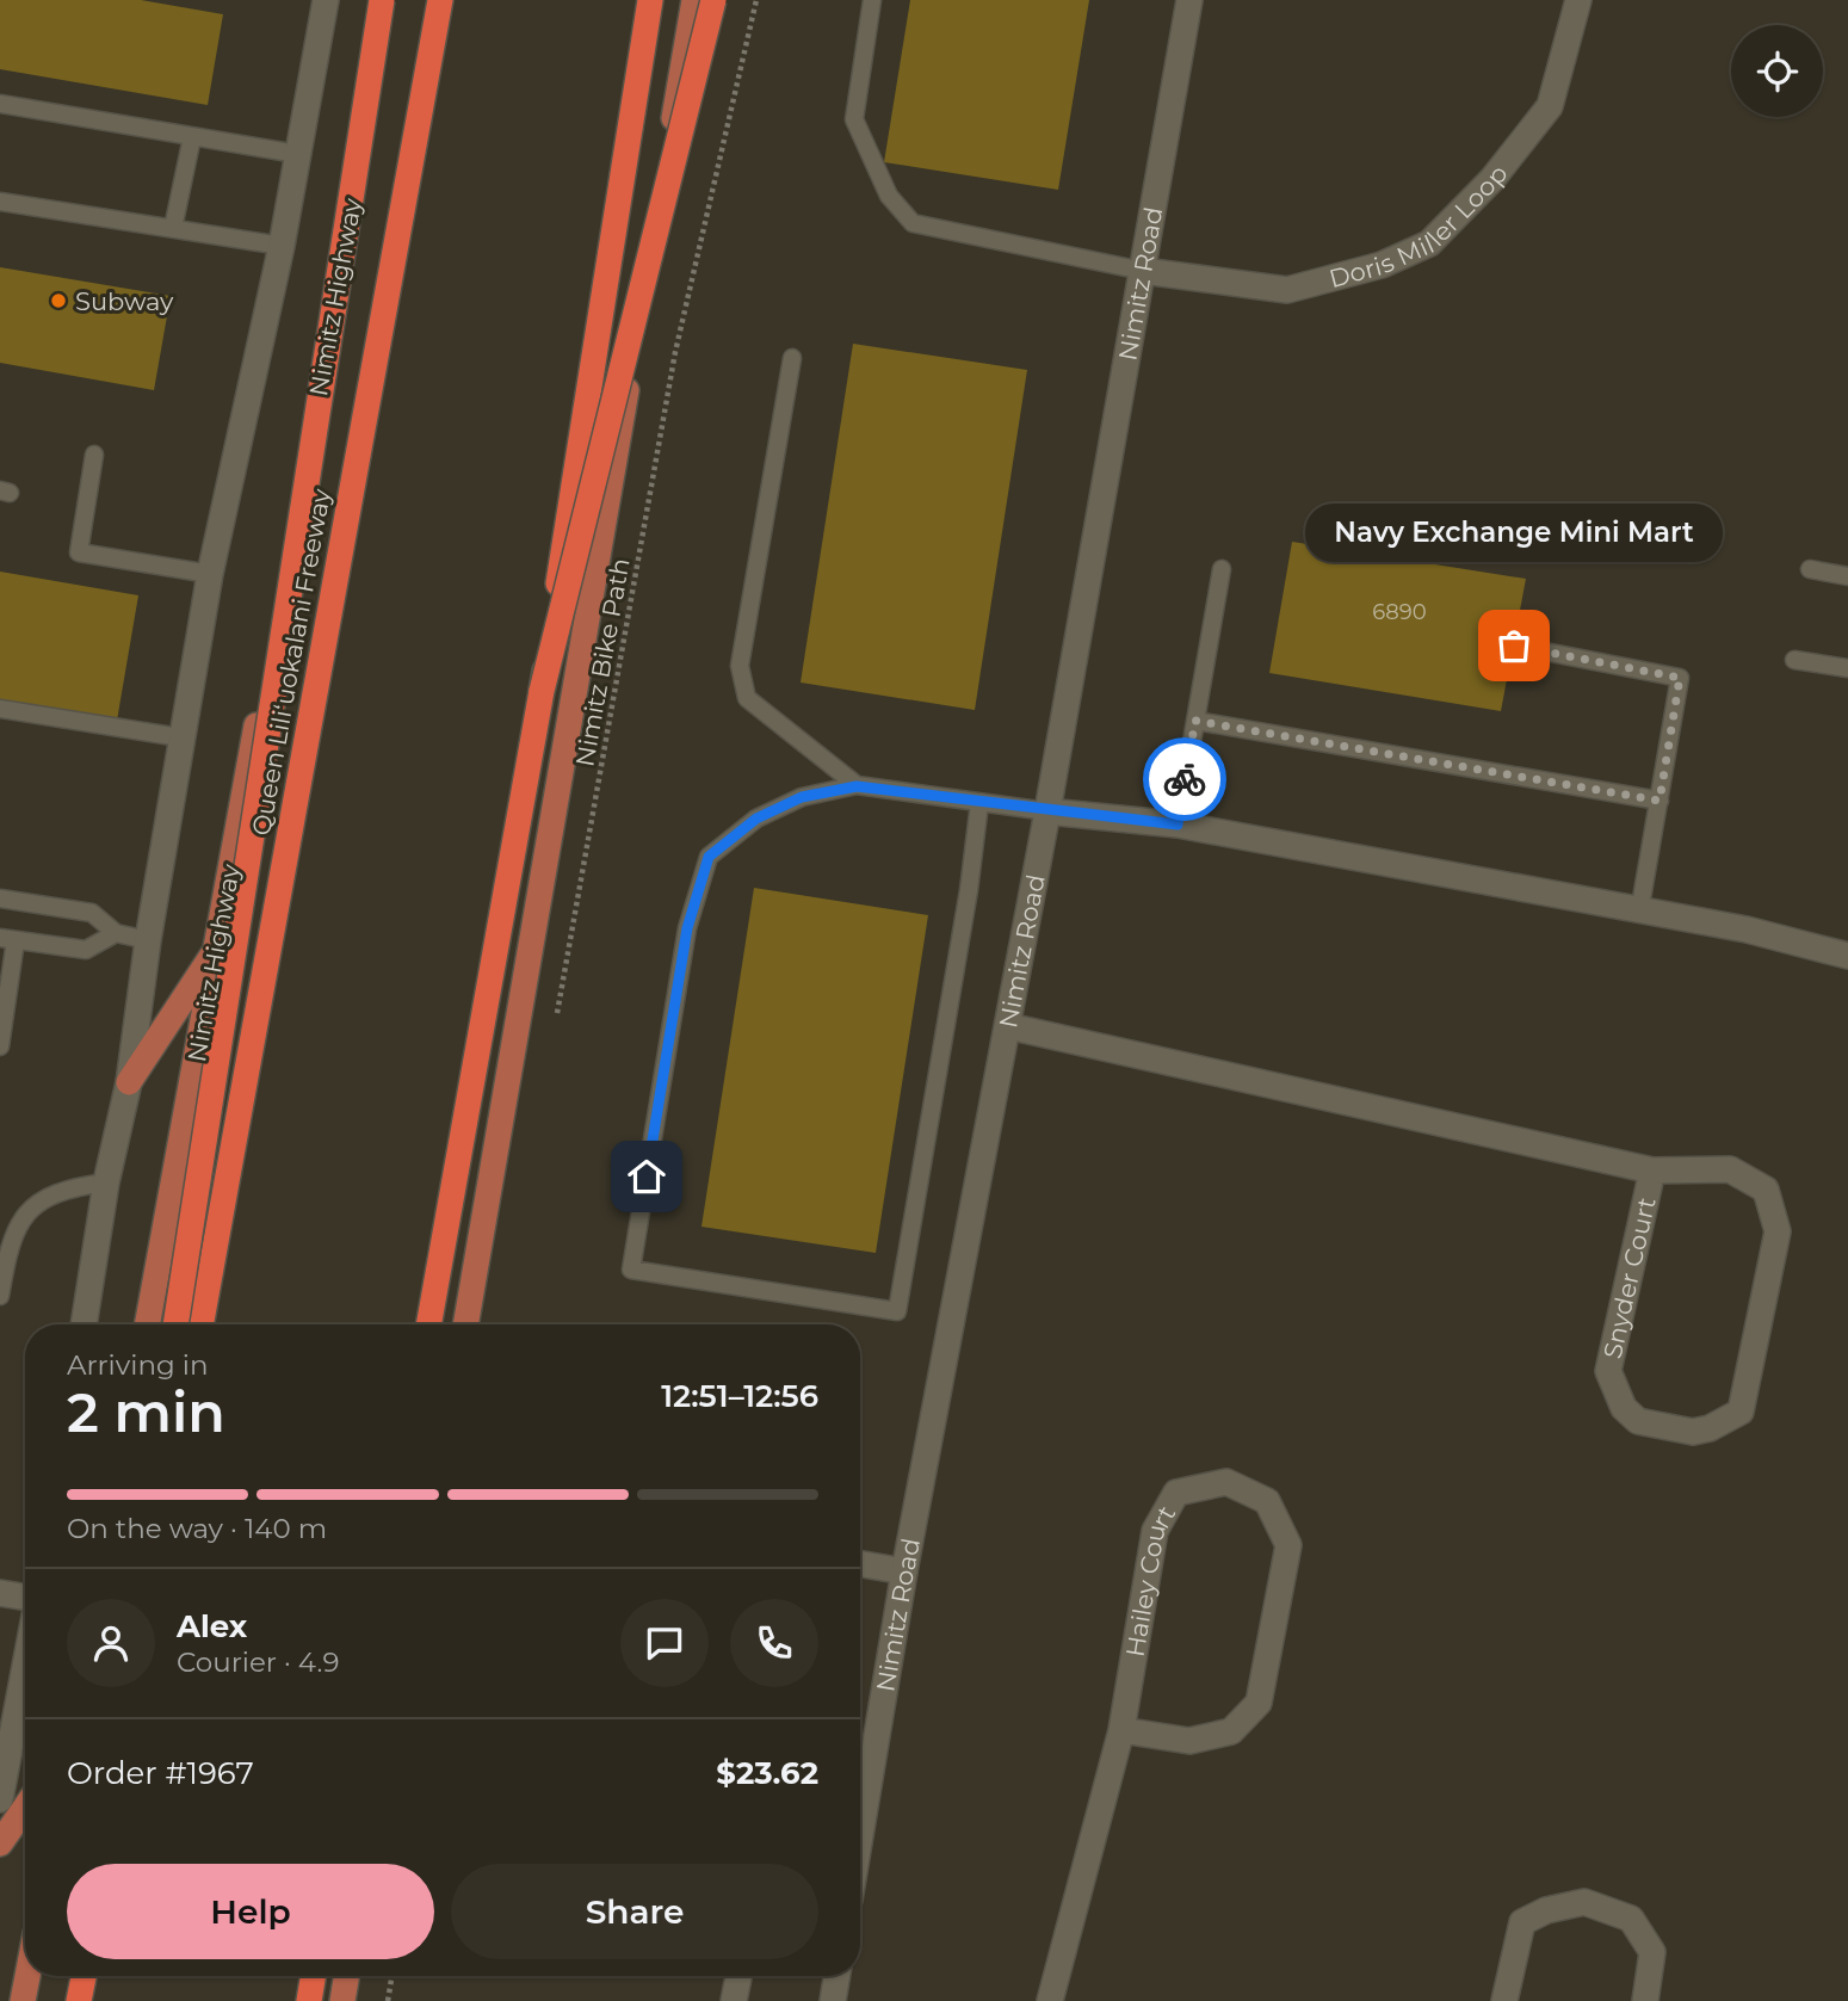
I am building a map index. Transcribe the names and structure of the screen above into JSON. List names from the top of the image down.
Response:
{
  "streets": {
    "highway": ["Queen Liliʻuokalani Freeway"],
    "main road": ["Nimitz Highway"],
    "street": [
      "Doris Miller Loop",
      "Nimitz Road",
      "Snyder Court",
      "Hailey Court"
    ],
    "path": ["Nimitz Bike Path"]
  },
  "crossings": [
    ["Doris Miller Loop", "Nimitz Road"],
    ["Nimitz Road", "Snyder Court"]
  ],
  "places": ["Subway", "Navy Exchange Mini Mart"],
  "house_numbers": ["6890"],
  "page": {
    "bubble": "Navy Exchange Mini Mart",
    "heading": ["2 min", "Arriving in", "12:51–12:56"],
    "panel": [
      "Alex",
      "Courier · 4.9",
      "Order #1967",
      "$23.62"
    ],
    "bar": "On the way · 140 m",
    "buttons": ["Help", "Share"]
  }
}
